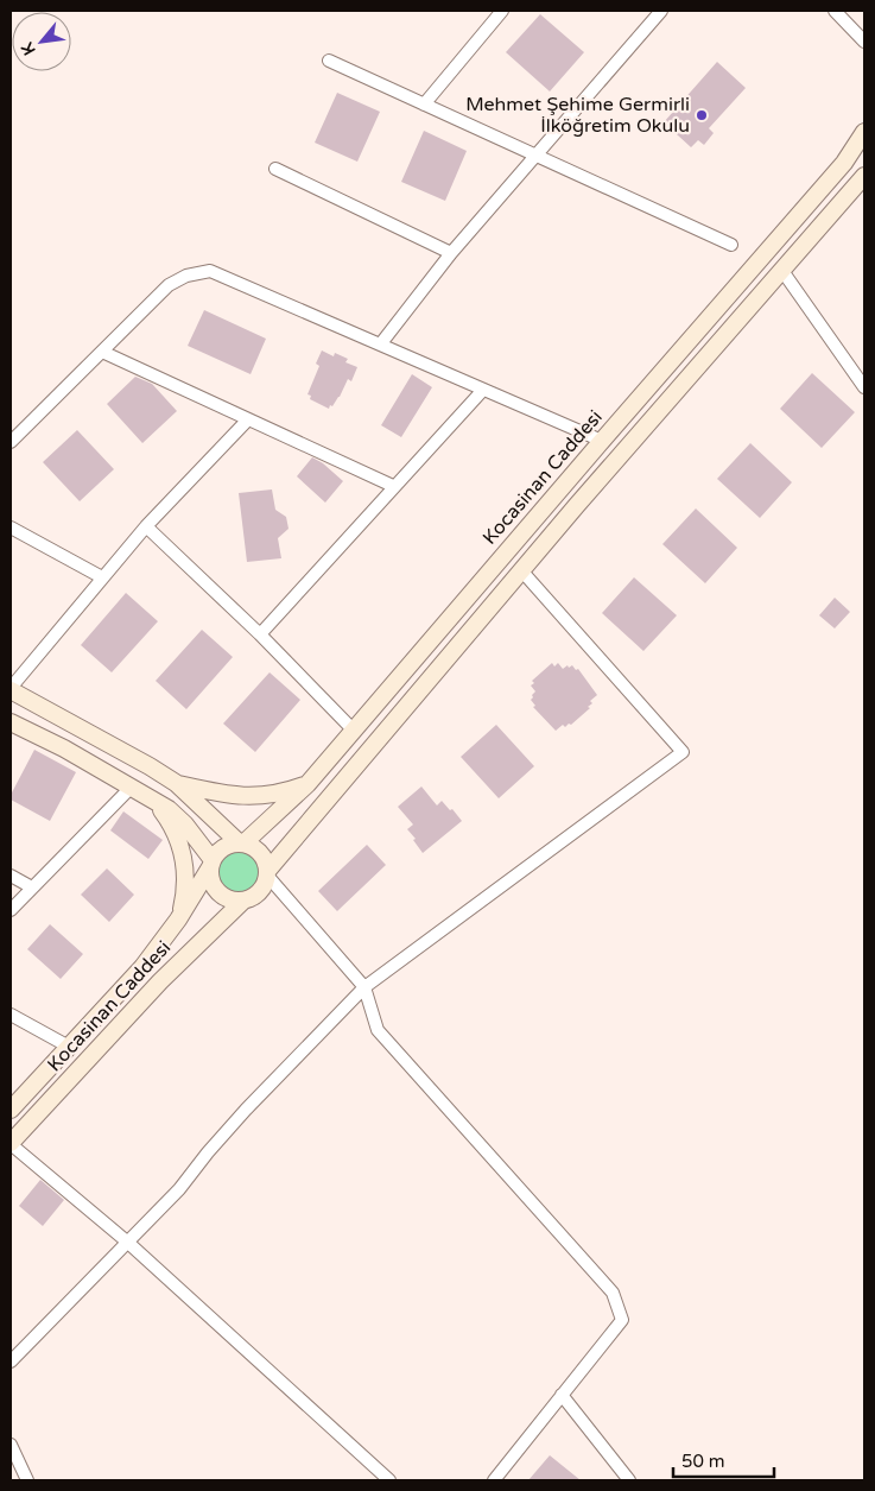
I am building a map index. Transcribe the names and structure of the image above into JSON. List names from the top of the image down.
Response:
{
  "streets": {
    "main road": ["Kocasinan Caddesi"]
  },
  "places": ["Mehmet Şehime Germirli İlköğretim Okulu"],
  "scale_bar": "50 m",
  "north": "bottom left"
}
